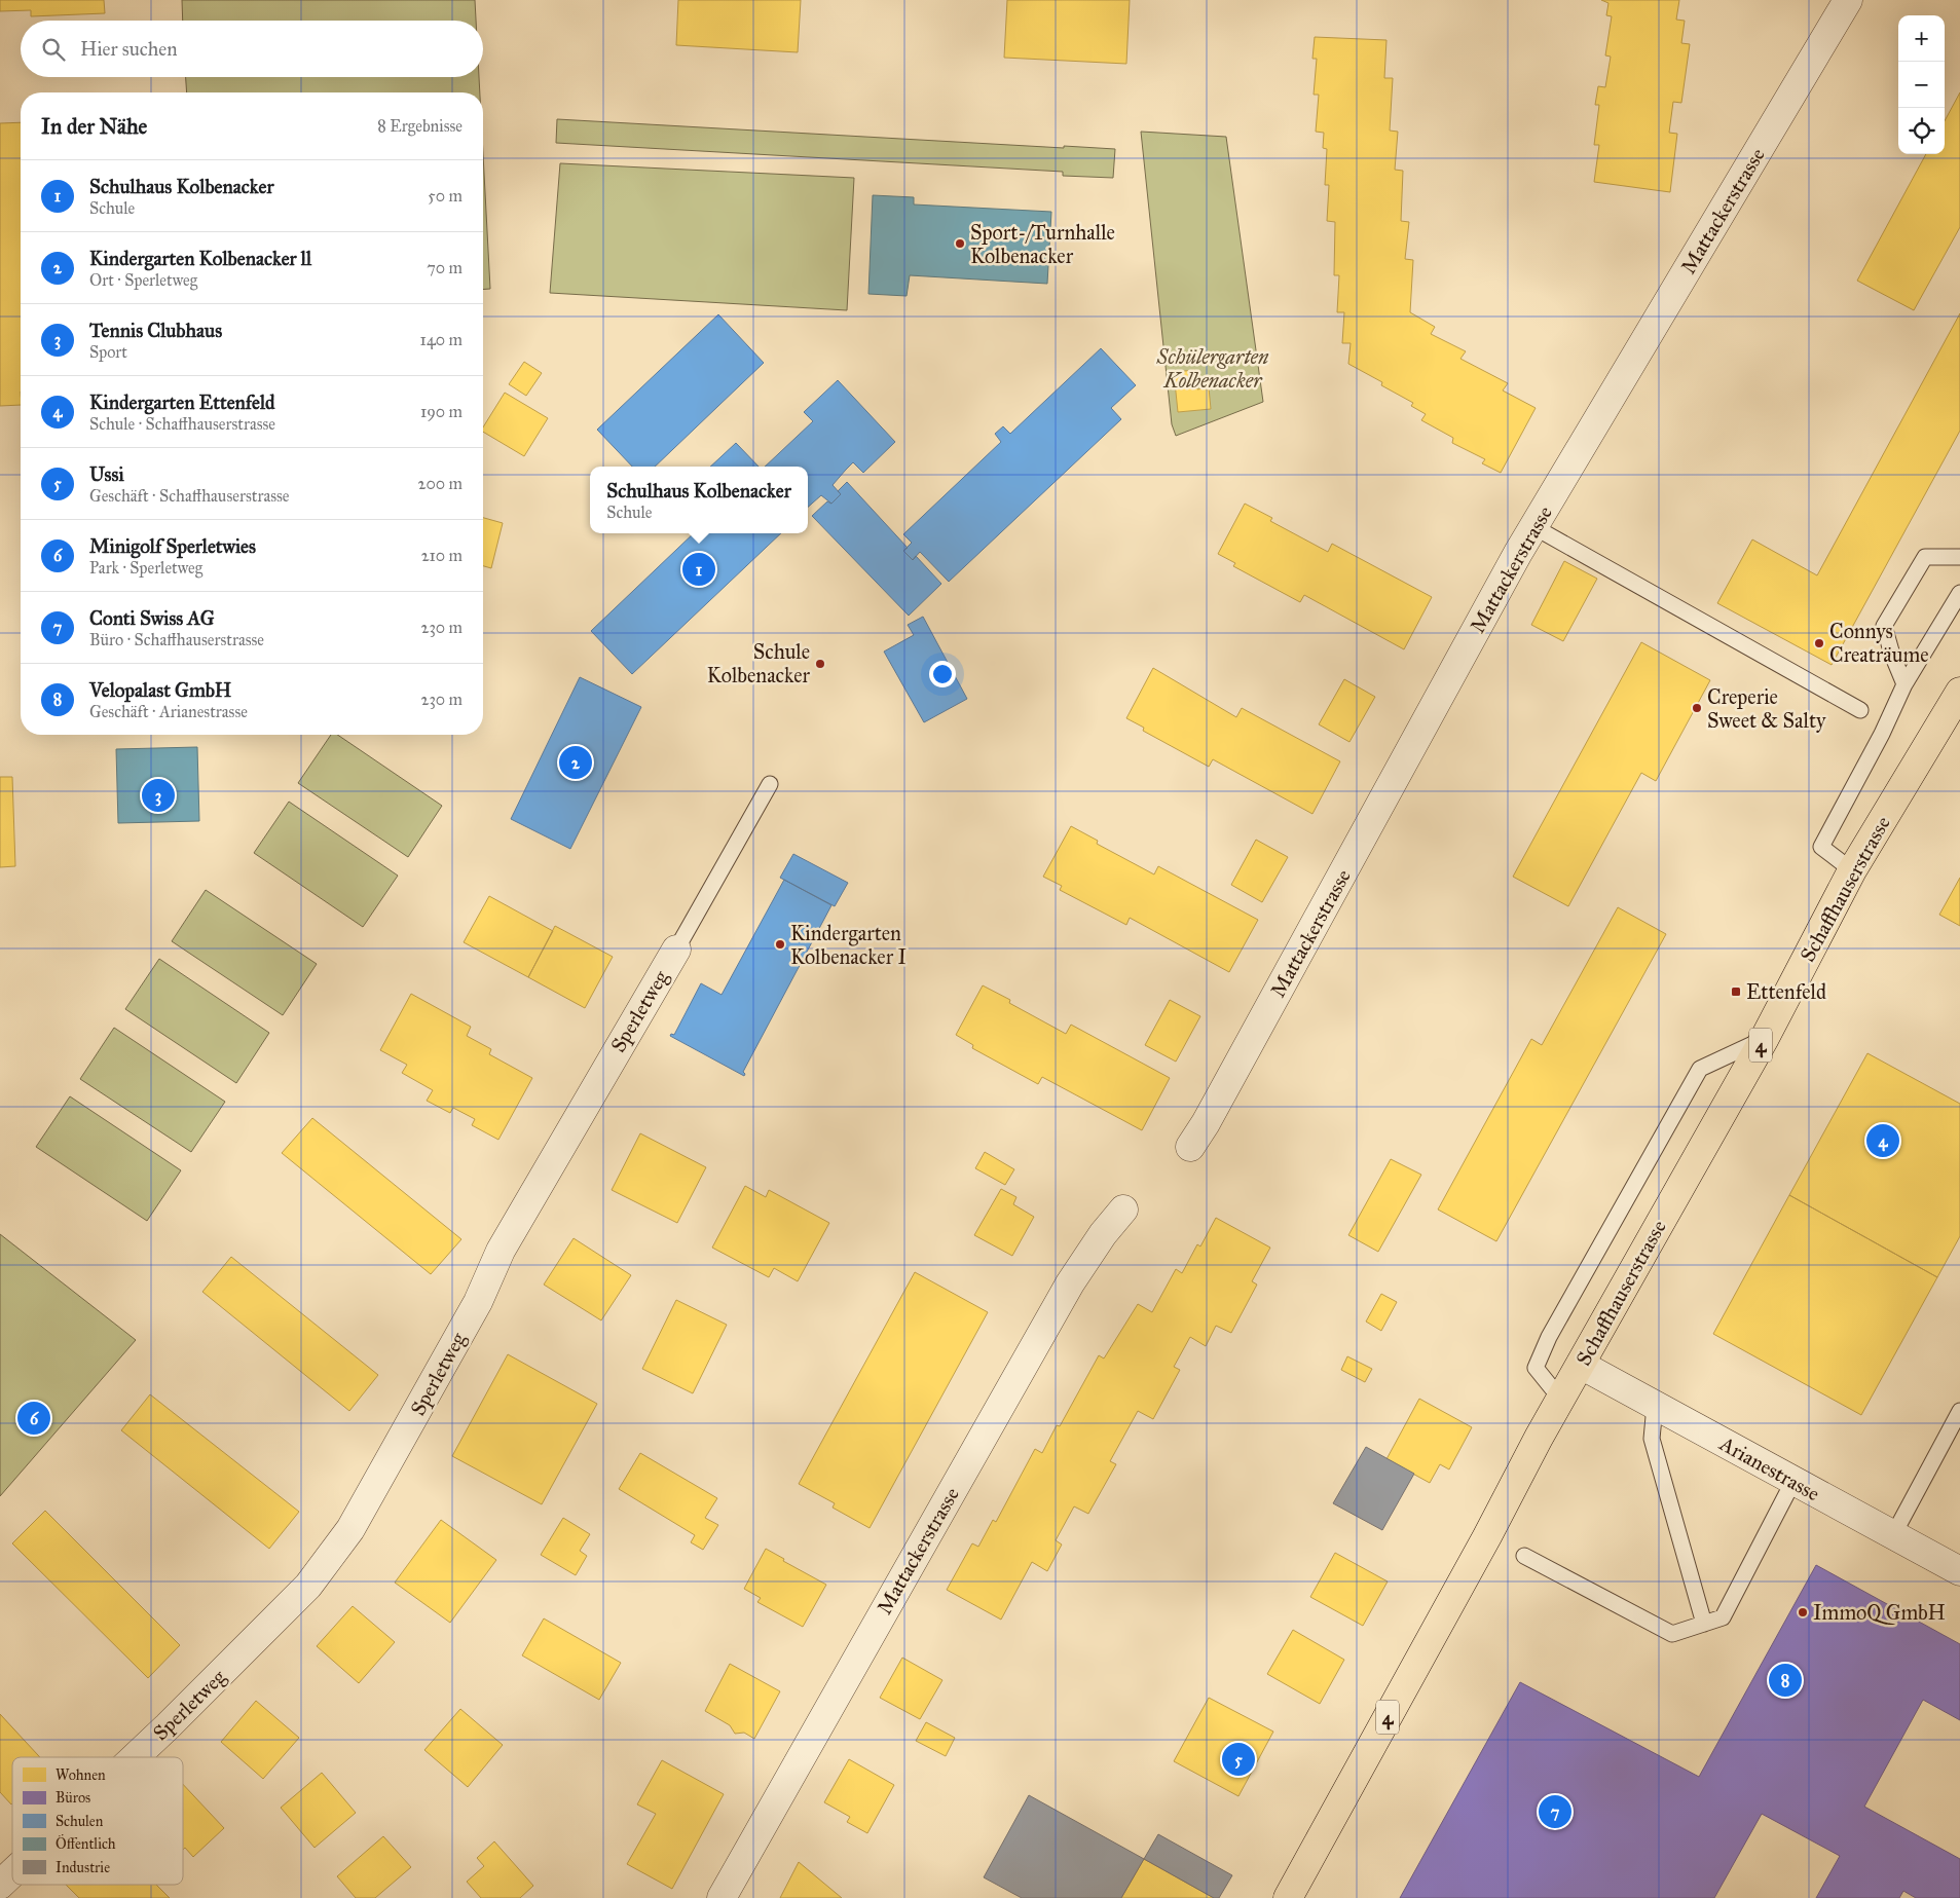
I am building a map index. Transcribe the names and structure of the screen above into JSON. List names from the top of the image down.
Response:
{
  "streets": {
    "main road": ["Schaffhauserstrasse", "4"],
    "street": ["Mattackerstrasse", "Sperletweg", "Arianestrasse"]
  },
  "crossings": [
    ["Schaffhauserstrasse", "Arianestrasse"]
  ],
  "parks": ["Schülergarten Kolbenacker"],
  "places": {
    "other": [
      "Sport-/Turnhalle Kolbenacker",
      "Connys Creaträume",
      "Schule Kolbenacker",
      "Creperie Sweet & Salty",
      "Kindergarten Kolbenacker I",
      "ImmoQ GmbH"
    ],
    "transit": ["Ettenfeld"]
  },
  "legend": [
    "Wohnen",
    "Büros",
    "Schulen",
    "Öffentlich",
    "Industrie"
  ],
  "page": {
    "map_buttons": ["+", "−"],
    "search": "Hier suchen",
    "heading": ["In der Nähe", "8 Ergebnisse"],
    "list": [
      {
        "mark": "1",
        "name": "Schulhaus Kolbenacker",
        "note": "Schule",
        "value": "50 m"
      },
      {
        "mark": "2",
        "name": "Kindergarten Kolbenacker ll",
        "note": "Ort · Sperletweg",
        "value": "70 m"
      },
      {
        "mark": "3",
        "name": "Tennis Clubhaus",
        "note": "Sport",
        "value": "140 m"
      },
      {
        "mark": "4",
        "name": "Kindergarten Ettenfeld",
        "note": "Schule · Schaffhauserstrasse",
        "value": "190 m"
      },
      {
        "mark": "5",
        "name": "Ussi",
        "note": "Geschäft · Schaffhauserstrasse",
        "value": "200 m"
      },
      {
        "mark": "6",
        "name": "Minigolf Sperletwies",
        "note": "Park · Sperletweg",
        "value": "210 m"
      },
      {
        "mark": "7",
        "name": "Conti Swiss AG",
        "note": "Büro · Schaffhauserstrasse",
        "value": "230 m"
      },
      {
        "mark": "8",
        "name": "Velopalast GmbH",
        "note": "Geschäft · Arianestrasse",
        "value": "230 m"
      }
    ],
    "popup": ["Schulhaus Kolbenacker", "Schule"],
    "pins": [
      "1",
      "2",
      "3",
      "4",
      "6",
      "8",
      "5",
      "7"
    ]
  }
}
